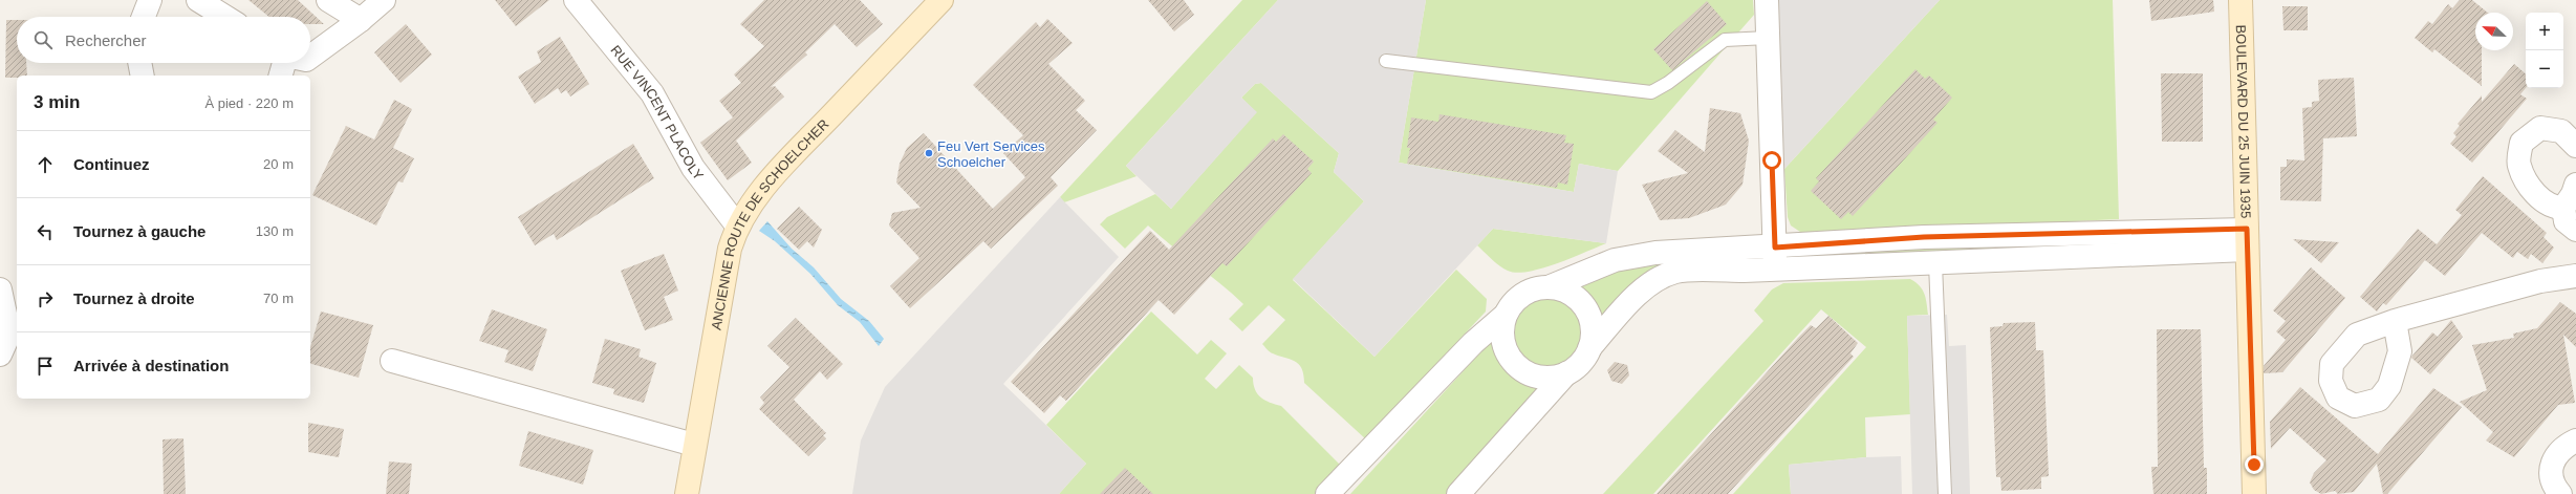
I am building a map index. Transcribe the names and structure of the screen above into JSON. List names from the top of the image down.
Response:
{
  "streets": {
    "main road": ["BOULEVARD DU 25 JUIN 1935", "ANCIENNE ROUTE DE SCHOELCHER"],
    "street": ["RUE VINCENT PLACOLY"]
  },
  "crossings": [
    ["RUE VINCENT PLACOLY", "ANCIENNE ROUTE DE SCHOELCHER"]
  ],
  "places": ["Feu Vert Services Schoelcher"],
  "north": "top left",
  "page": {
    "map_buttons": ["+", "−"],
    "search": "Rechercher",
    "heading": ["3 min", "À pied · 220 m"],
    "list": [
      ["Continuez", "20 m"],
      ["Tournez à gauche", "130 m"],
      ["Tournez à droite", "70 m"],
      "Arrivée à destination"
    ]
  }
}
